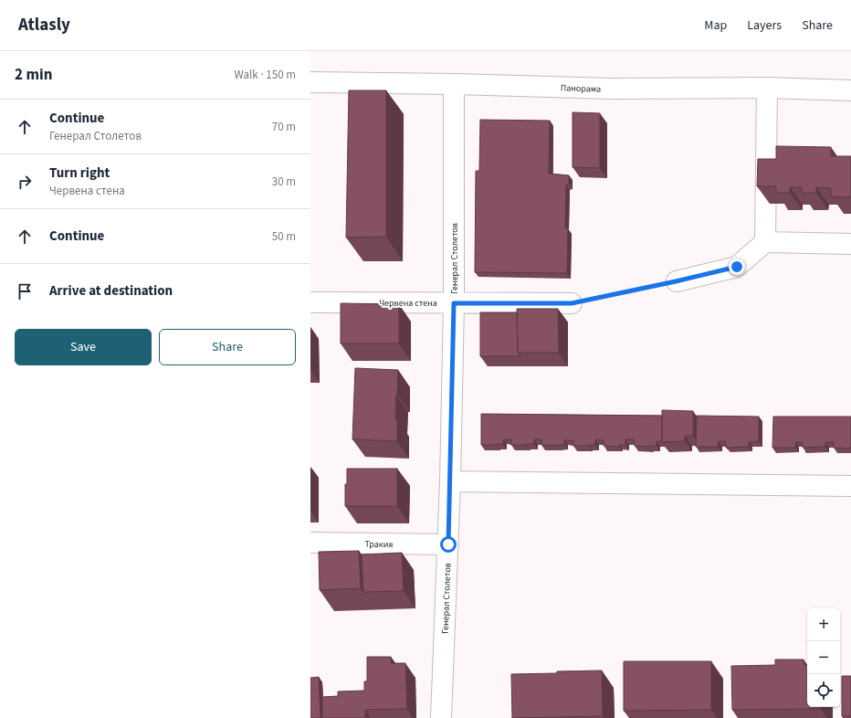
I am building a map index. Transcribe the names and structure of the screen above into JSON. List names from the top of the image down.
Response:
{
  "streets": {
    "street": [
      "Панорама",
      "Генерал Столетов",
      "Червена стена",
      "Тракия"
    ]
  },
  "crossings": [
    ["Панорама", "Генерал Столетов"],
    ["Генерал Столетов", "Червена стена"],
    ["Генерал Столетов", "Тракия"]
  ],
  "page": {
    "header": "Atlasly",
    "nav": ["Map", "Layers", "Share"],
    "heading": ["2 min", "Walk · 150 m"],
    "list": [
      ["Continue", "Генерал Столетов", "70 m"],
      ["Turn right", "Червена стена", "30 m"],
      ["Continue", "50 m"],
      "Arrive at destination"
    ],
    "buttons": ["Save", "Share"],
    "map_buttons": ["+", "−"]
  }
}
